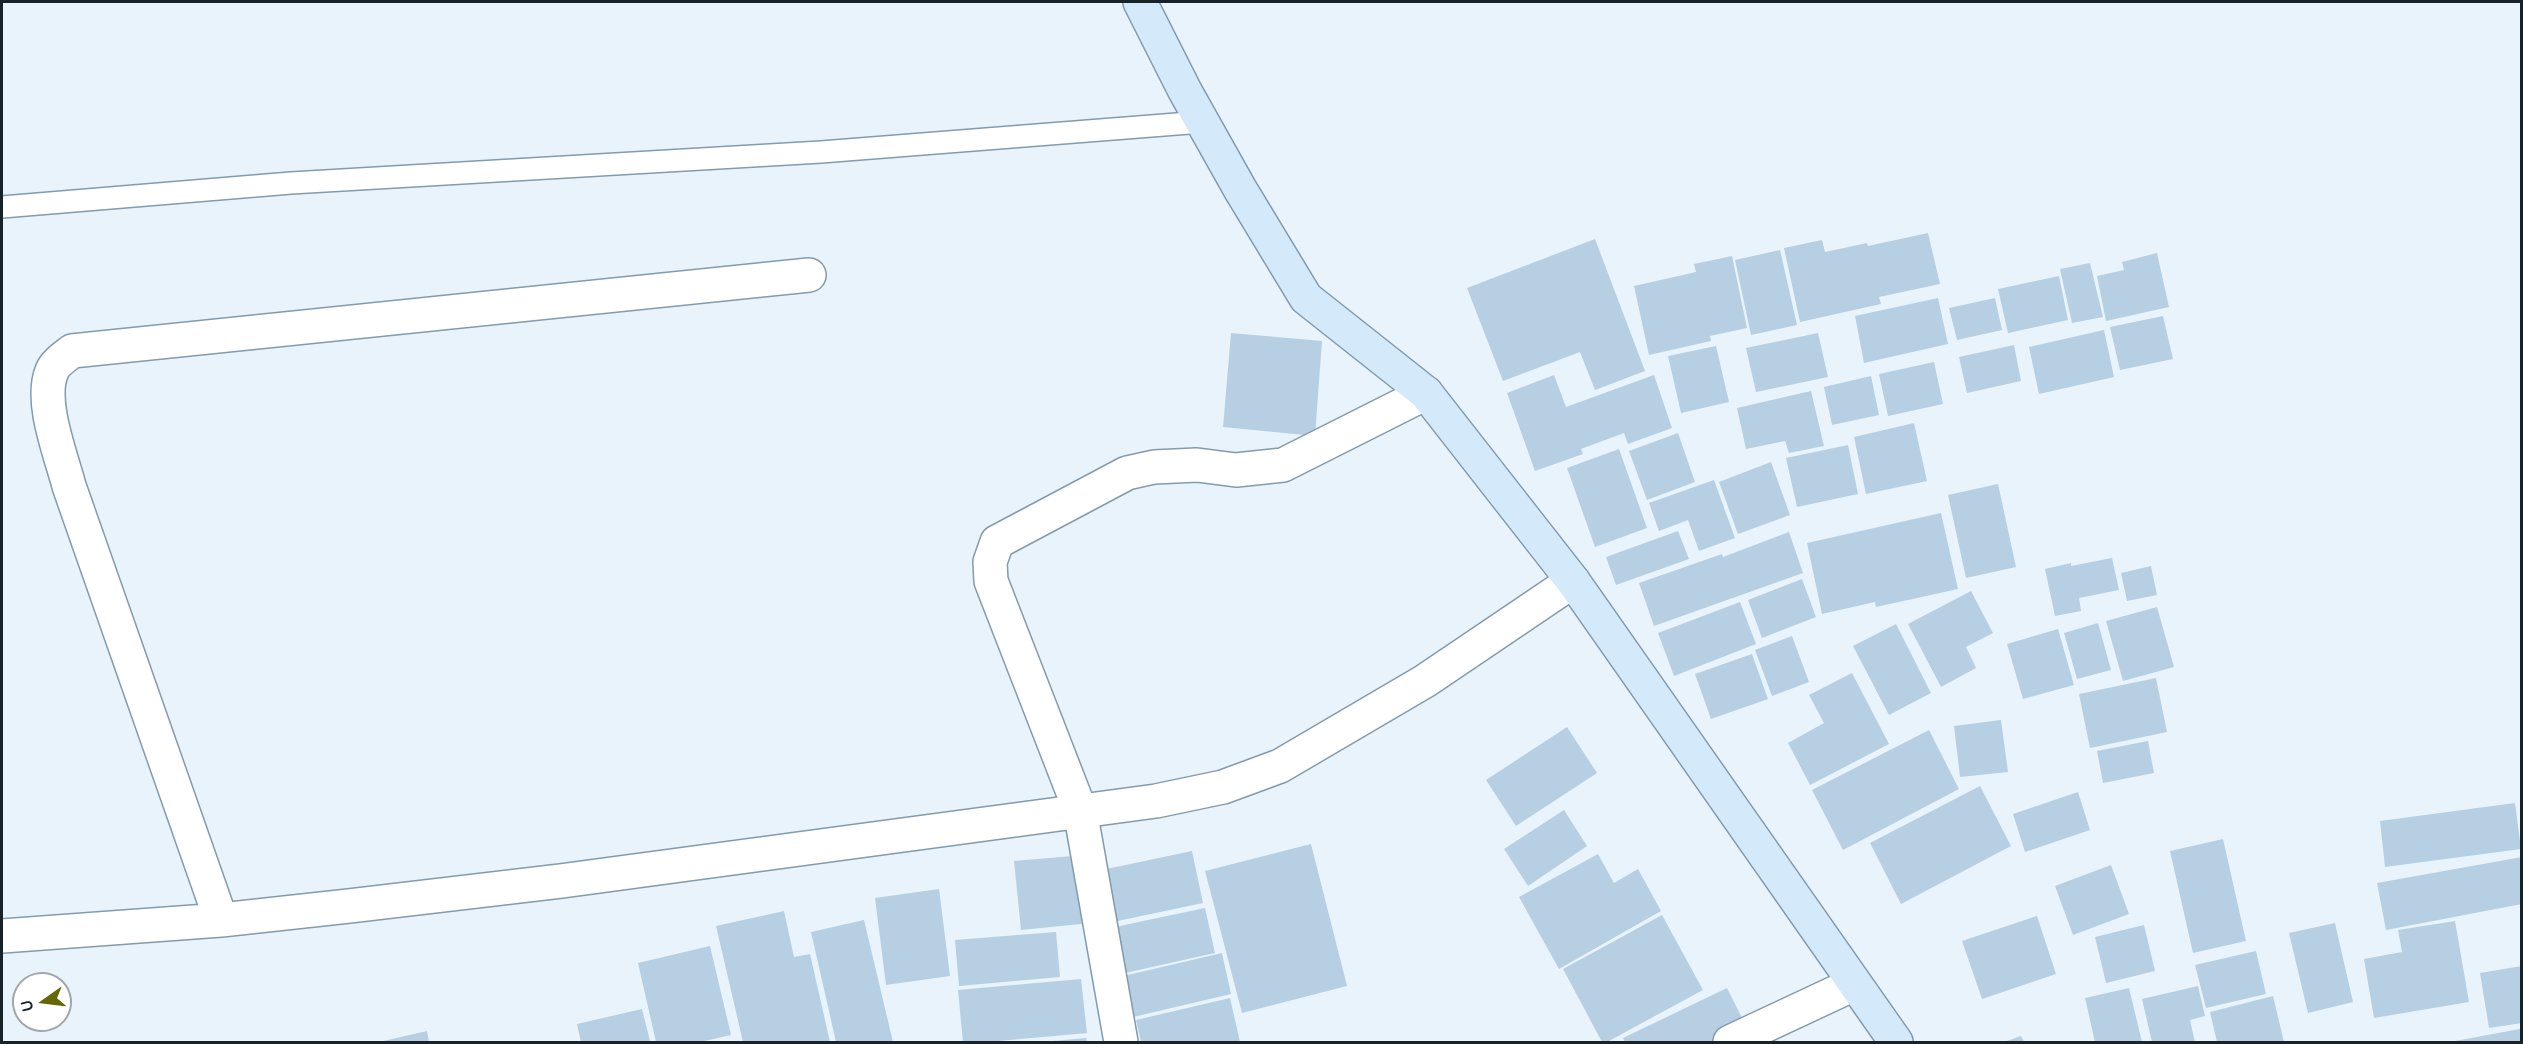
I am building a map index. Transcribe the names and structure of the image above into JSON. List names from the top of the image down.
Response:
{
  "north": "left"
}
